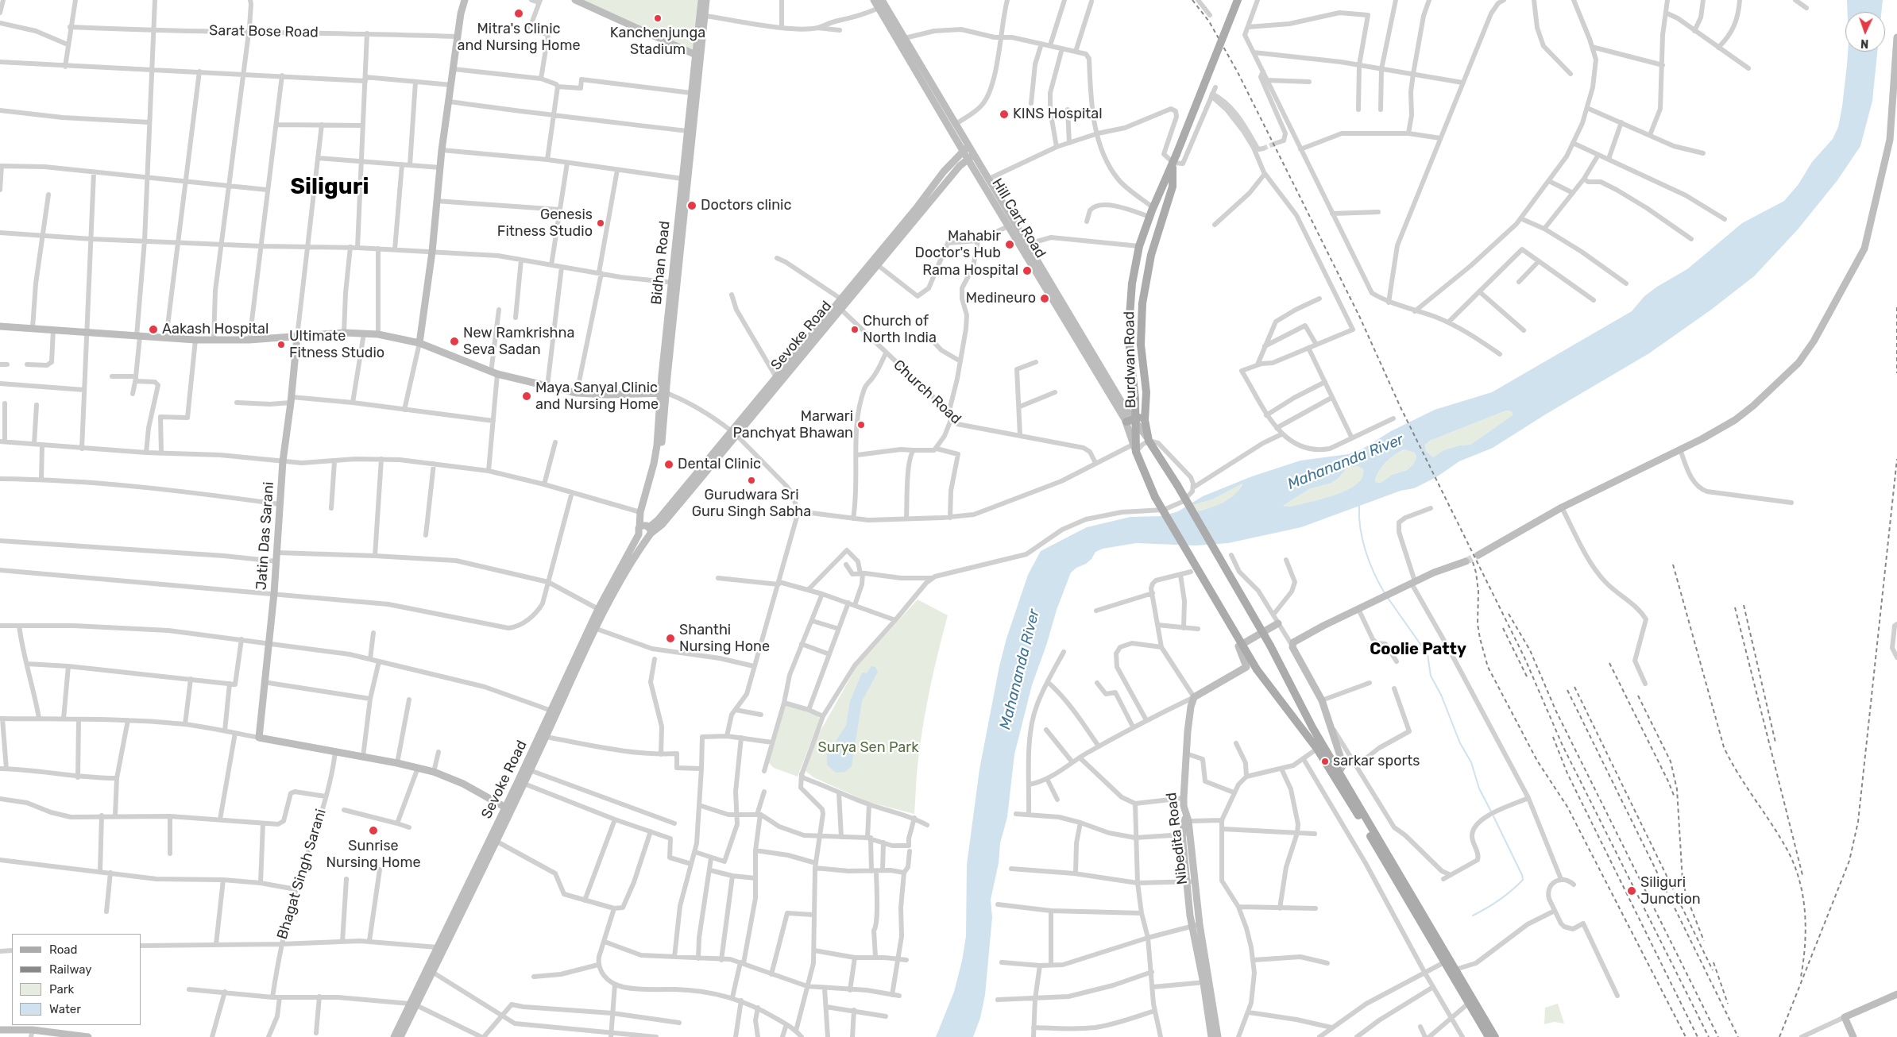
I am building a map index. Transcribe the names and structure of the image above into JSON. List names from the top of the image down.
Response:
{
  "streets": {
    "main road": [
      "Hill Cart Road",
      "Bidhan Road",
      "Sevoke Road",
      "Burdwan Road",
      "Jatin Das Sarani",
      "Nibedita Road"
    ],
    "street": ["Sarat Bose Road", "Church Road", "Bhagat Singh Sarani"]
  },
  "crossings": [
    ["Hill Cart Road", "Sevoke Road"],
    ["Hill Cart Road", "Burdwan Road"],
    ["Bidhan Road", "Sevoke Road"],
    ["Sevoke Road", "Church Road"]
  ],
  "districts": ["Siliguri", "Coolie Patty"],
  "water": ["Mahananda River"],
  "parks": ["Surya Sen Park"],
  "places": [
    "Mitra's Clinic and Nursing Home",
    "Kanchenjunga Stadium",
    "KINS Hospital",
    "Doctors clinic",
    "Genesis Fitness Studio",
    "Mahabir Doctor's Hub",
    "Rama Hospital",
    "Medineuro",
    "Aakash Hospital",
    "Church of North India",
    "New Ramkrishna Seva Sadan",
    "Ultimate Fitness Studio",
    "Maya Sanyal Clinic and Nursing Home",
    "Marwari Panchyat Bhawan",
    "Dental Clinic",
    "Gurudwara Sri Guru Singh Sabha",
    "Shanthi Nursing Hone",
    "sarkar sports",
    "Sunrise Nursing Home",
    "Siliguri Junction"
  ],
  "legend": [
    "Road",
    "Railway",
    "Park",
    "Water"
  ],
  "north": "bottom"
}
